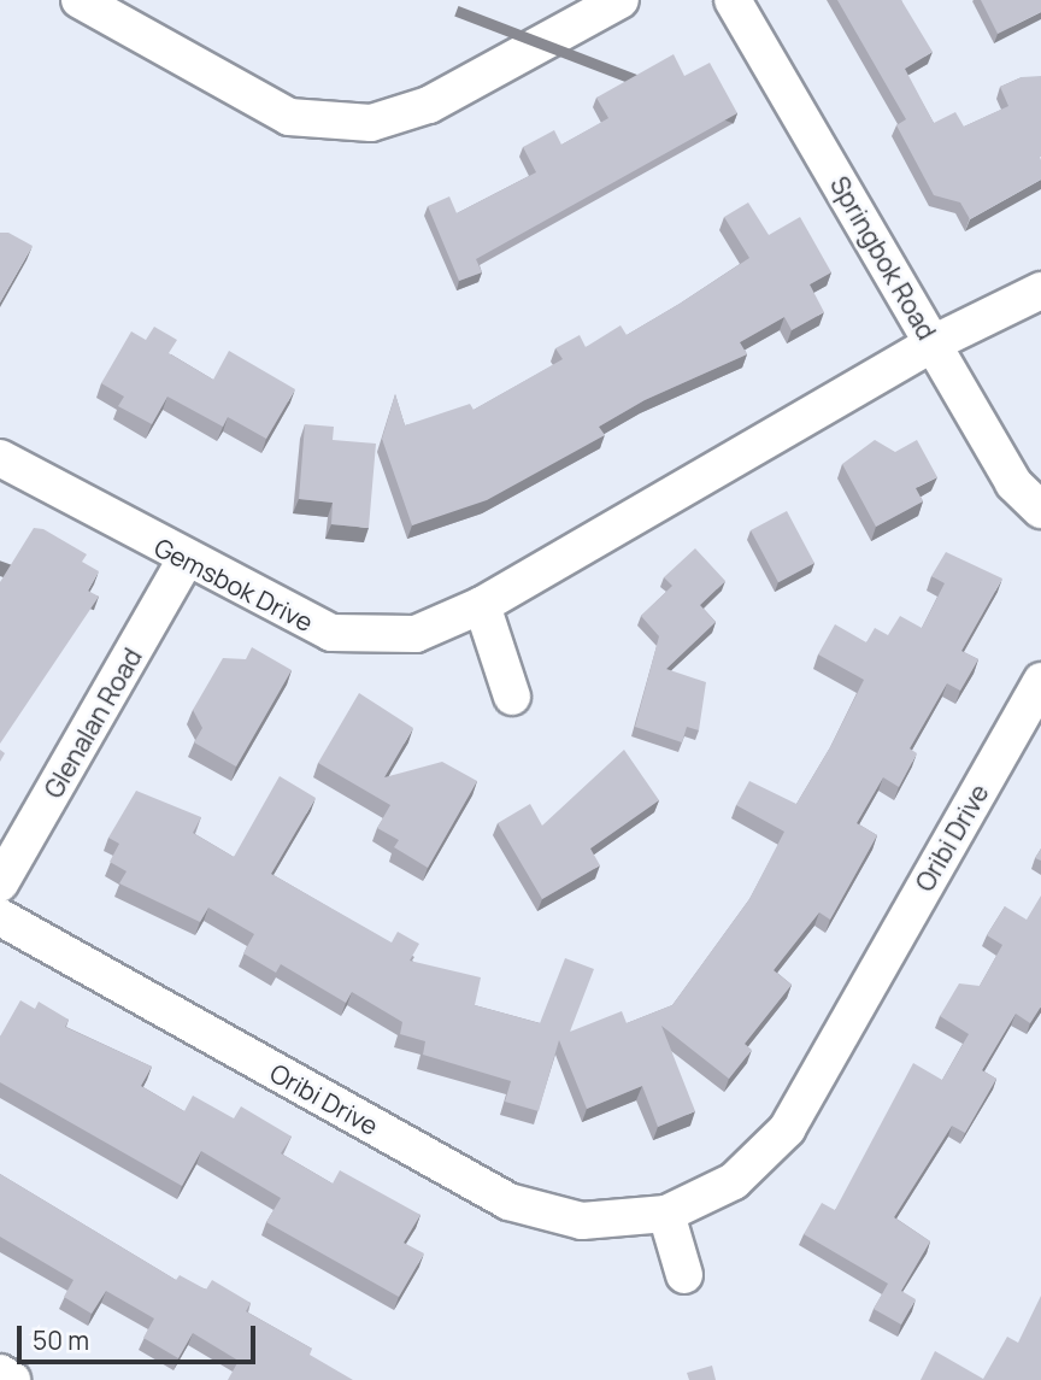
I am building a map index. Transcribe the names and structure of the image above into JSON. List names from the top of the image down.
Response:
{
  "streets": {
    "street": [
      "Springbok Road",
      "Gemsbok Drive",
      "Glenalan Road",
      "Oribi Drive"
    ]
  },
  "crossings": [
    ["Springbok Road", "Gemsbok Drive"],
    ["Gemsbok Drive", "Glenalan Road"]
  ],
  "scale_bar": "50 m"
}
